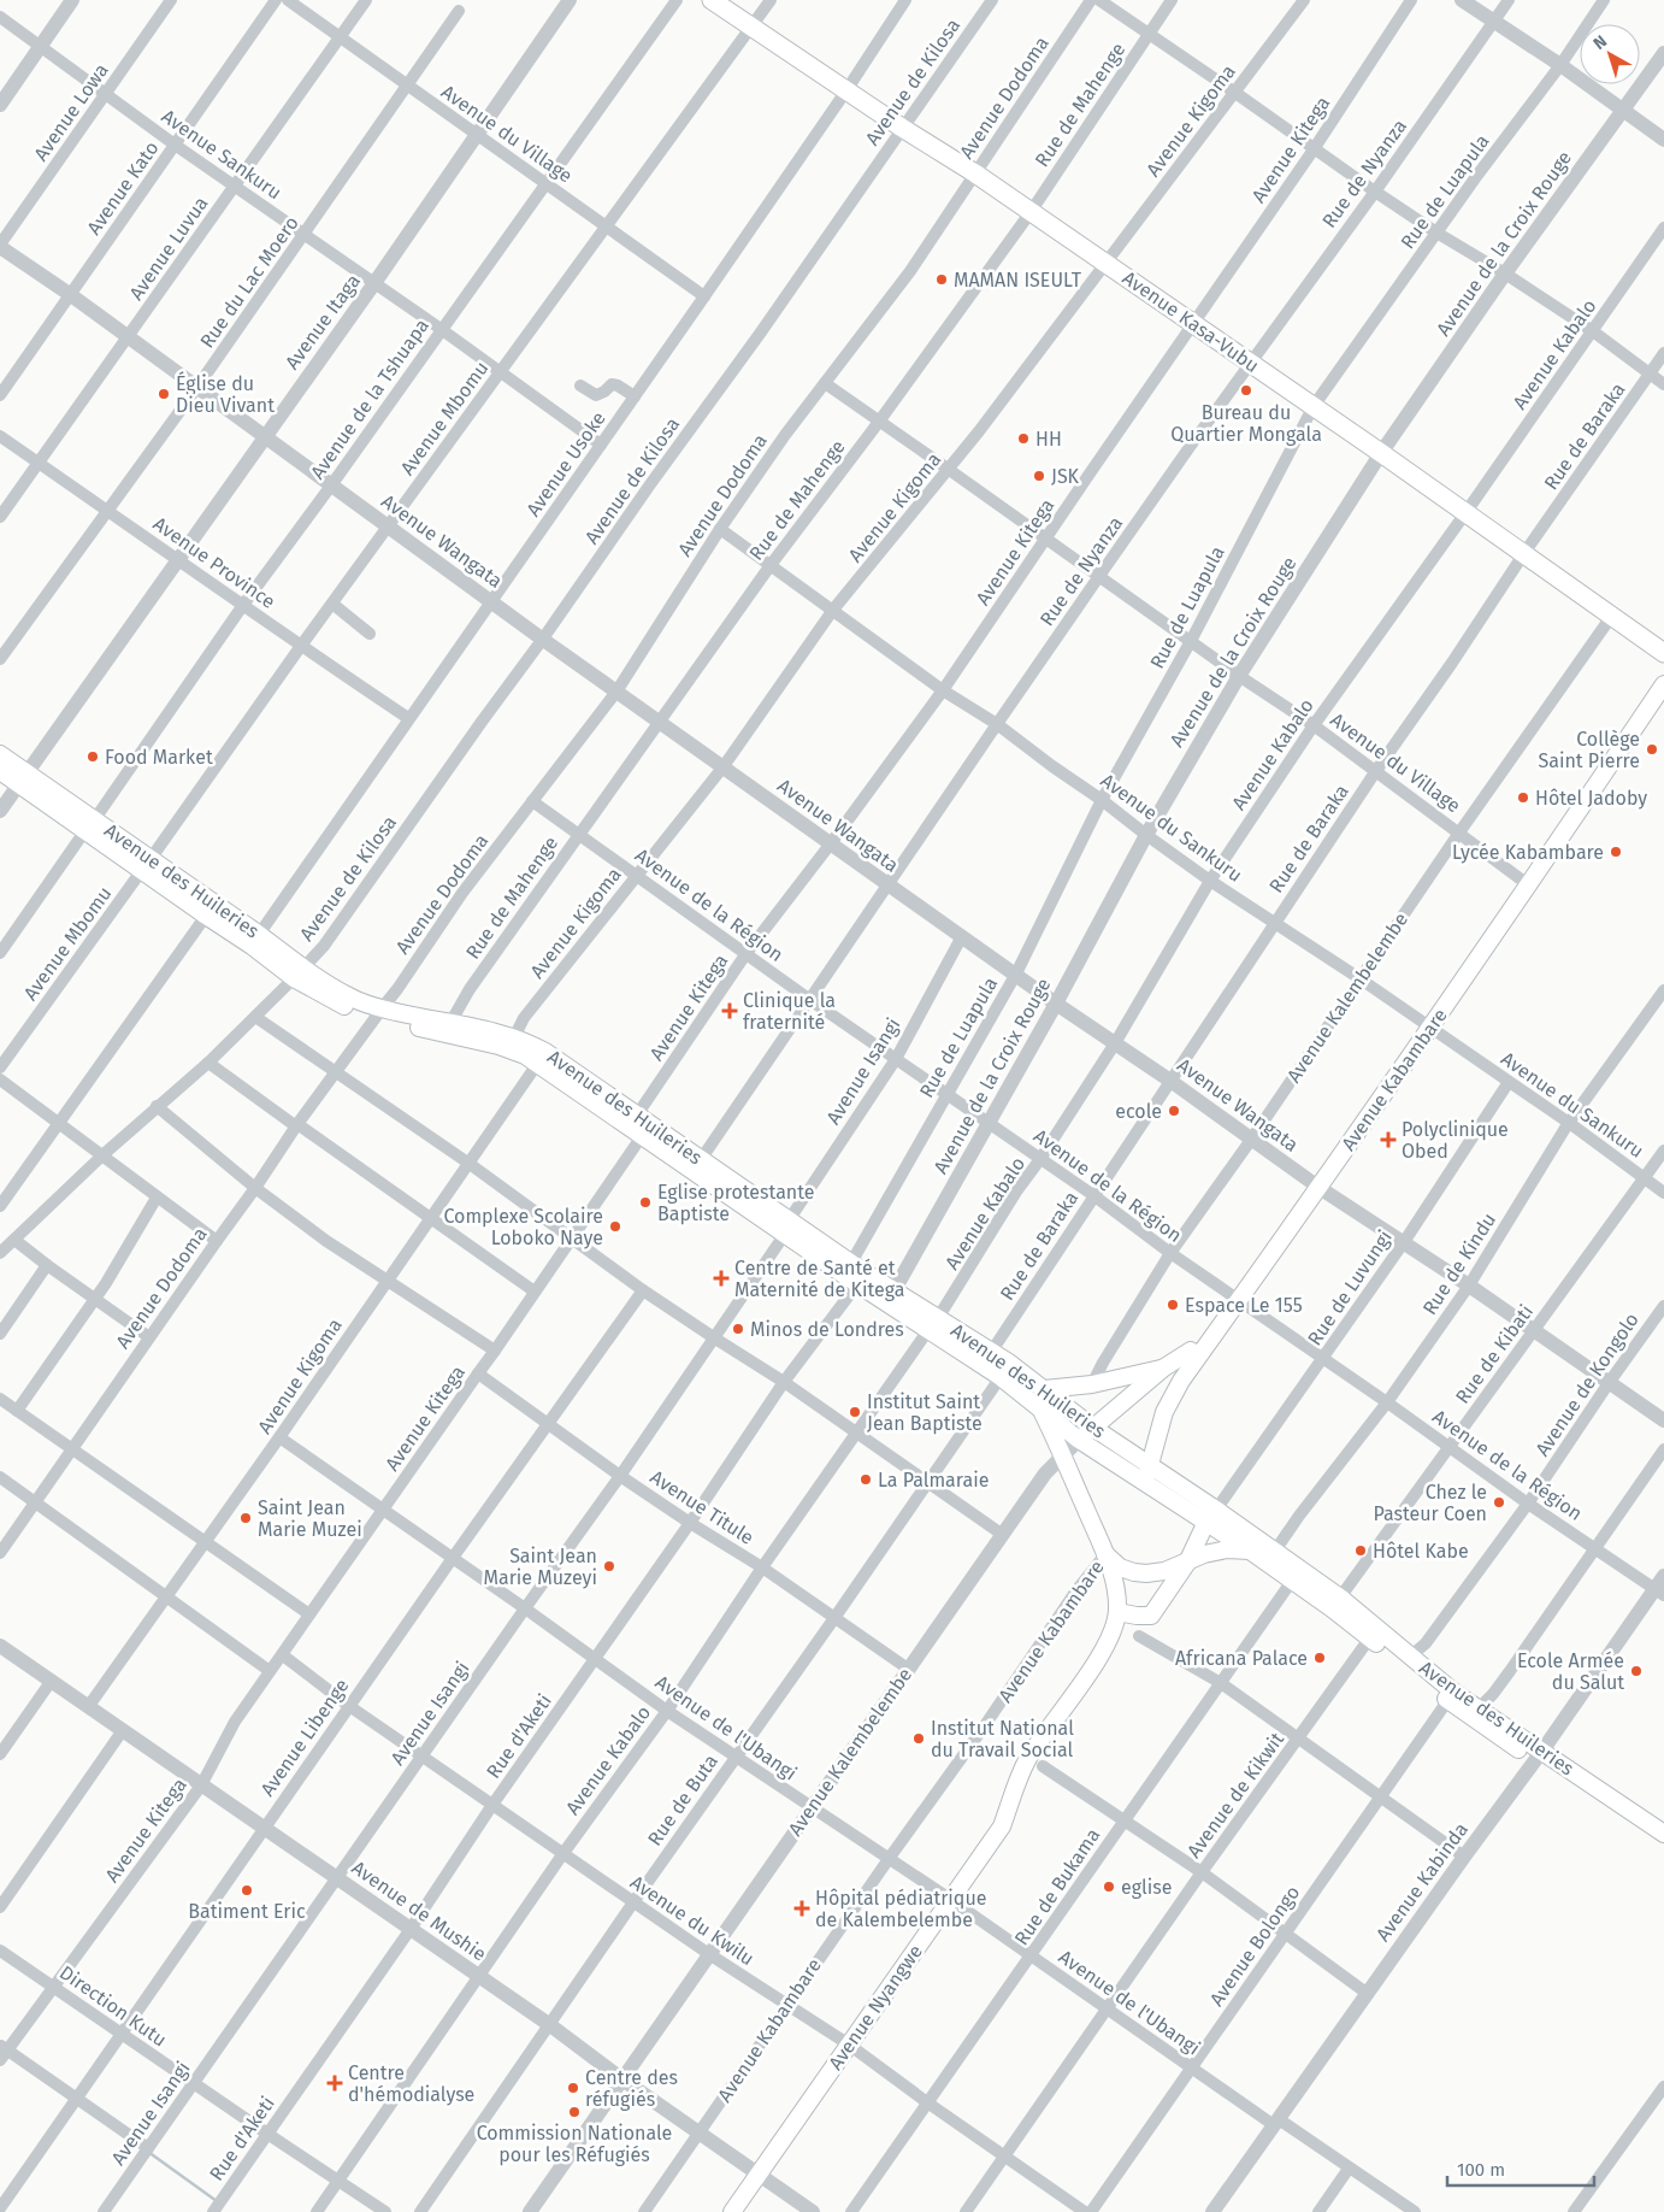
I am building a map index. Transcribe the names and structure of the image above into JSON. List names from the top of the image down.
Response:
{
  "streets": {
    "main road": [
      "Avenue Kasa-Vubu",
      "Avenue des Huileries",
      "Avenue Kalembelembe",
      "Avenue Kabambare",
      "Avenue Nyangwe"
    ],
    "street": [
      "Avenue de Kilosa",
      "Avenue Dodoma",
      "Rue de Mahenge",
      "Avenue Lowa",
      "Avenue Kigoma",
      "Avenue du Village",
      "Avenue Kitega",
      "Avenue Sankuru",
      "Rue de Nyanza",
      "Avenue Kato",
      "Rue de Luapula",
      "Avenue de la Croix Rouge",
      "Avenue Luvua",
      "Rue du Lac Moero",
      "Avenue Itaga",
      "Avenue Kabalo",
      "Avenue de la Tshuapa",
      "Avenue Mbomu",
      "Rue de Baraka",
      "Avenue Usoke",
      "Avenue Wangata",
      "Avenue Province",
      "Avenue du Sankuru",
      "Avenue de la Région",
      "Avenue Isangi",
      "Rue de Kindu",
      "Rue de Luvungi",
      "Rue de Kibati",
      "Avenue de Kongolo",
      "Avenue Titule",
      "Avenue de l'Ubangi",
      "Rue d'Aketi",
      "Avenue Libenge",
      "Avenue de Kikwit",
      "Rue de Buta",
      "Avenue Kabinda",
      "Rue de Bukama",
      "Avenue de Mushie",
      "Avenue du Kwilu",
      "Avenue Bolongo",
      "Direction Kutu"
    ]
  },
  "crossings": [
    ["Avenue de Kilosa", "Avenue Kasa-Vubu"],
    ["Avenue de Kilosa", "Avenue Wangata"],
    ["Avenue de Kilosa", "Avenue des Huileries"],
    ["Avenue Dodoma", "Avenue du Village"],
    ["Avenue Dodoma", "Avenue Kasa-Vubu"],
    ["Avenue Dodoma", "Avenue Wangata"],
    ["Avenue Dodoma", "Avenue du Sankuru"],
    ["Avenue Dodoma", "Avenue des Huileries"],
    ["Avenue Dodoma", "Avenue de la Région"],
    ["Rue de Mahenge", "Avenue du Village"],
    ["Rue de Mahenge", "Avenue Kasa-Vubu"],
    ["Rue de Mahenge", "Avenue Wangata"],
    ["Rue de Mahenge", "Avenue du Sankuru"],
    ["Rue de Mahenge", "Avenue des Huileries"],
    ["Rue de Mahenge", "Avenue de la Région"],
    ["Avenue Lowa", "Avenue Sankuru"],
    ["Avenue Lowa", "Avenue Wangata"],
    ["Avenue Kigoma", "Avenue du Village"],
    ["Avenue Kigoma", "Avenue Kasa-Vubu"],
    ["Avenue Kigoma", "Avenue Wangata"],
    ["Avenue Kigoma", "Avenue du Sankuru"],
    ["Avenue Kigoma", "Avenue des Huileries"],
    ["Avenue Kigoma", "Avenue de la Région"],
    ["Avenue Kigoma", "Avenue de l'Ubangi"],
    ["Avenue Kigoma", "Avenue de Mushie"],
    ["Avenue du Village", "Avenue Kitega"],
    ["Avenue du Village", "Rue de Nyanza"],
    ["Avenue du Village", "Rue de Luapula"],
    ["Avenue du Village", "Avenue de la Croix Rouge"],
    ["Avenue du Village", "Avenue Luvua"],
    ["Avenue du Village", "Rue du Lac Moero"],
    ["Avenue du Village", "Avenue Itaga"],
    ["Avenue du Village", "Avenue Kabalo"],
    ["Avenue du Village", "Avenue de la Tshuapa"],
    ["Avenue du Village", "Avenue Mbomu"],
    ["Avenue du Village", "Rue de Baraka"],
    ["Avenue du Village", "Avenue Usoke"],
    ["Avenue du Village", "Avenue Kalembelembe"],
    ["Avenue du Village", "Avenue Kabambare"],
    ["Avenue Kitega", "Avenue Kasa-Vubu"],
    ["Avenue Kitega", "Avenue Wangata"],
    ["Avenue Kitega", "Avenue du Sankuru"],
    ["Avenue Kitega", "Avenue des Huileries"],
    ["Avenue Kitega", "Avenue de la Région"],
    ["Avenue Kitega", "Avenue Titule"],
    ["Avenue Kitega", "Avenue de l'Ubangi"],
    ["Avenue Kitega", "Avenue de Mushie"],
    ["Avenue Kitega", "Avenue du Kwilu"],
    ["Avenue Kitega", "Direction Kutu"],
    ["Avenue Sankuru", "Avenue Kato"],
    ["Avenue Sankuru", "Avenue Luvua"],
    ["Avenue Sankuru", "Rue du Lac Moero"],
    ["Avenue Sankuru", "Avenue Itaga"],
    ["Avenue Sankuru", "Avenue de la Tshuapa"],
    ["Avenue Sankuru", "Avenue Mbomu"],
    ["Avenue Sankuru", "Avenue Usoke"],
    ["Rue de Nyanza", "Avenue Kasa-Vubu"],
    ["Rue de Nyanza", "Avenue Wangata"],
    ["Rue de Nyanza", "Avenue du Sankuru"],
    ["Rue de Nyanza", "Avenue des Huileries"],
    ["Rue de Nyanza", "Avenue de la Région"],
    ["Avenue Kato", "Avenue Wangata"],
    ["Rue de Luapula", "Avenue Kasa-Vubu"],
    ["Rue de Luapula", "Avenue Wangata"],
    ["Rue de Luapula", "Avenue du Sankuru"],
    ["Rue de Luapula", "Avenue des Huileries"],
    ["Rue de Luapula", "Avenue de la Région"],
    ["Avenue de la Croix Rouge", "Avenue Kasa-Vubu"],
    ["Avenue de la Croix Rouge", "Avenue Wangata"],
    ["Avenue de la Croix Rouge", "Avenue du Sankuru"],
    ["Avenue de la Croix Rouge", "Avenue des Huileries"],
    ["Avenue de la Croix Rouge", "Avenue de la Région"],
    ["Avenue Luvua", "Avenue Wangata"],
    ["Avenue Luvua", "Avenue Province"],
    ["Rue du Lac Moero", "Avenue Wangata"],
    ["Rue du Lac Moero", "Avenue Province"],
    ["Avenue Itaga", "Avenue Wangata"],
    ["Avenue Itaga", "Avenue Province"],
    ["Avenue Itaga", "Avenue des Huileries"],
    ["Avenue Kasa-Vubu", "Avenue Kabalo"],
    ["Avenue Kasa-Vubu", "Avenue Mbomu"],
    ["Avenue Kasa-Vubu", "Rue de Baraka"],
    ["Avenue Kasa-Vubu", "Avenue Usoke"],
    ["Avenue Kasa-Vubu", "Avenue Kalembelembe"],
    ["Avenue Kabalo", "Avenue Wangata"],
    ["Avenue Kabalo", "Avenue du Sankuru"],
    ["Avenue Kabalo", "Avenue des Huileries"],
    ["Avenue Kabalo", "Avenue de la Région"],
    ["Avenue Kabalo", "Avenue Titule"],
    ["Avenue Kabalo", "Avenue de l'Ubangi"],
    ["Avenue Kabalo", "Avenue de Mushie"],
    ["Avenue Kabalo", "Avenue du Kwilu"],
    ["Avenue Kabalo", "Direction Kutu"],
    ["Avenue de la Tshuapa", "Avenue Wangata"],
    ["Avenue de la Tshuapa", "Avenue Province"],
    ["Avenue de la Tshuapa", "Avenue des Huileries"],
    ["Avenue Mbomu", "Avenue Wangata"],
    ["Avenue Mbomu", "Avenue Province"],
    ["Avenue Mbomu", "Avenue des Huileries"],
    ["Rue de Baraka", "Avenue Wangata"],
    ["Rue de Baraka", "Avenue du Sankuru"],
    ["Rue de Baraka", "Avenue des Huileries"],
    ["Rue de Baraka", "Avenue de la Région"],
    ["Avenue Usoke", "Avenue Wangata"],
    ["Avenue Usoke", "Avenue Province"],
    ["Avenue Usoke", "Avenue des Huileries"],
    ["Avenue Wangata", "Avenue Kalembelembe"],
    ["Avenue Wangata", "Avenue Isangi"],
    ["Avenue Wangata", "Avenue Kabambare"],
    ["Avenue Wangata", "Rue de Kindu"],
    ["Avenue Wangata", "Rue de Luvungi"],
    ["Avenue Wangata", "Rue de Kibati"],
    ["Avenue Wangata", "Avenue de Kongolo"],
    ["Avenue du Sankuru", "Avenue Kalembelembe"],
    ["Avenue du Sankuru", "Avenue Kabambare"],
    ["Avenue du Sankuru", "Rue de Kindu"],
    ["Avenue du Sankuru", "Rue de Luvungi"],
    ["Avenue du Sankuru", "Rue de Kibati"],
    ["Avenue des Huileries", "Avenue Kalembelembe"],
    ["Avenue des Huileries", "Avenue Isangi"],
    ["Avenue des Huileries", "Avenue Kabambare"],
    ["Avenue des Huileries", "Rue de Kindu"],
    ["Avenue des Huileries", "Rue de Luvungi"],
    ["Avenue des Huileries", "Rue de Kibati"],
    ["Avenue des Huileries", "Avenue de Kongolo"],
    ["Avenue des Huileries", "Rue d'Aketi"],
    ["Avenue des Huileries", "Avenue de Kikwit"],
    ["Avenue des Huileries", "Rue de Buta"],
    ["Avenue des Huileries", "Avenue Kabinda"],
    ["Avenue des Huileries", "Rue de Bukama"],
    ["Avenue des Huileries", "Avenue Bolongo"],
    ["Avenue des Huileries", "Avenue Nyangwe"],
    ["Avenue de la Région", "Avenue Kalembelembe"],
    ["Avenue de la Région", "Avenue Isangi"],
    ["Avenue de la Région", "Avenue Kabambare"],
    ["Avenue de la Région", "Rue de Kindu"],
    ["Avenue de la Région", "Rue de Luvungi"],
    ["Avenue de la Région", "Rue de Kibati"],
    ["Avenue de la Région", "Avenue de Kongolo"],
    ["Avenue de la Région", "Avenue Kabinda"],
    ["Avenue Kalembelembe", "Avenue Kabambare"],
    ["Avenue Kalembelembe", "Avenue Titule"],
    ["Avenue Kalembelembe", "Avenue de l'Ubangi"],
    ["Avenue Kalembelembe", "Avenue de Mushie"],
    ["Avenue Kalembelembe", "Avenue du Kwilu"],
    ["Avenue Kalembelembe", "Avenue Nyangwe"],
    ["Avenue Isangi", "Avenue Titule"],
    ["Avenue Isangi", "Avenue de l'Ubangi"],
    ["Avenue Isangi", "Avenue de Mushie"],
    ["Avenue Isangi", "Avenue du Kwilu"],
    ["Avenue Isangi", "Direction Kutu"],
    ["Avenue Kabambare", "Avenue de l'Ubangi"],
    ["Avenue Kabambare", "Avenue de Mushie"],
    ["Avenue Kabambare", "Avenue du Kwilu"],
    ["Avenue Kabambare", "Avenue Nyangwe"],
    ["Avenue Titule", "Rue d'Aketi"],
    ["Avenue Titule", "Avenue Libenge"],
    ["Avenue Titule", "Rue de Buta"],
    ["Avenue de l'Ubangi", "Rue d'Aketi"],
    ["Avenue de l'Ubangi", "Avenue Libenge"],
    ["Avenue de l'Ubangi", "Avenue de Kikwit"],
    ["Avenue de l'Ubangi", "Rue de Buta"],
    ["Avenue de l'Ubangi", "Avenue Kabinda"],
    ["Avenue de l'Ubangi", "Rue de Bukama"],
    ["Avenue de l'Ubangi", "Avenue Bolongo"],
    ["Avenue de l'Ubangi", "Avenue Nyangwe"],
    ["Rue d'Aketi", "Avenue de Mushie"],
    ["Rue d'Aketi", "Avenue du Kwilu"],
    ["Rue d'Aketi", "Direction Kutu"],
    ["Avenue Libenge", "Avenue de Mushie"],
    ["Avenue Libenge", "Avenue du Kwilu"],
    ["Avenue Libenge", "Direction Kutu"],
    ["Avenue de Kikwit", "Avenue du Kwilu"],
    ["Rue de Buta", "Avenue de Mushie"],
    ["Rue de Buta", "Avenue du Kwilu"],
    ["Rue de Bukama", "Avenue du Kwilu"],
    ["Avenue de Mushie", "Avenue Nyangwe"],
    ["Avenue du Kwilu", "Avenue Nyangwe"]
  ],
  "places": {
    "other": [
      "MAMAN ISEULT",
      "Bureau du Quartier Mongala",
      "Église du Dieu Vivant",
      "HH",
      "JSK",
      "Collège Saint Pierre",
      "Food Market",
      "Hôtel Jadoby",
      "Lycée Kabambare",
      "ecole",
      "Eglise protestante Baptiste",
      "Complexe Scolaire Loboko Naye",
      "Espace Le 155",
      "Minos de Londres",
      "Institut Saint Jean Baptiste",
      "La Palmaraie",
      "Chez le Pasteur Coen",
      "Saint Jean Marie Muzei",
      "Hôtel Kabe",
      "Saint Jean Marie Muzeyi",
      "Africana Palace",
      "Ecole Armée du Salut",
      "Institut National du Travail Social",
      "eglise",
      "Batiment Eric",
      "Centre des réfugiés",
      "Commission Nationale pour les Réfugiés"
    ],
    "health": [
      "Clinique la fraternité",
      "Polyclinique Obed",
      "Centre de Santé et Maternité de Kitega",
      "Hôpital pédiatrique de Kalembelembe",
      "Centre d'hémodialyse"
    ]
  },
  "scale_bar": "100 m",
  "north": "top left"
}
